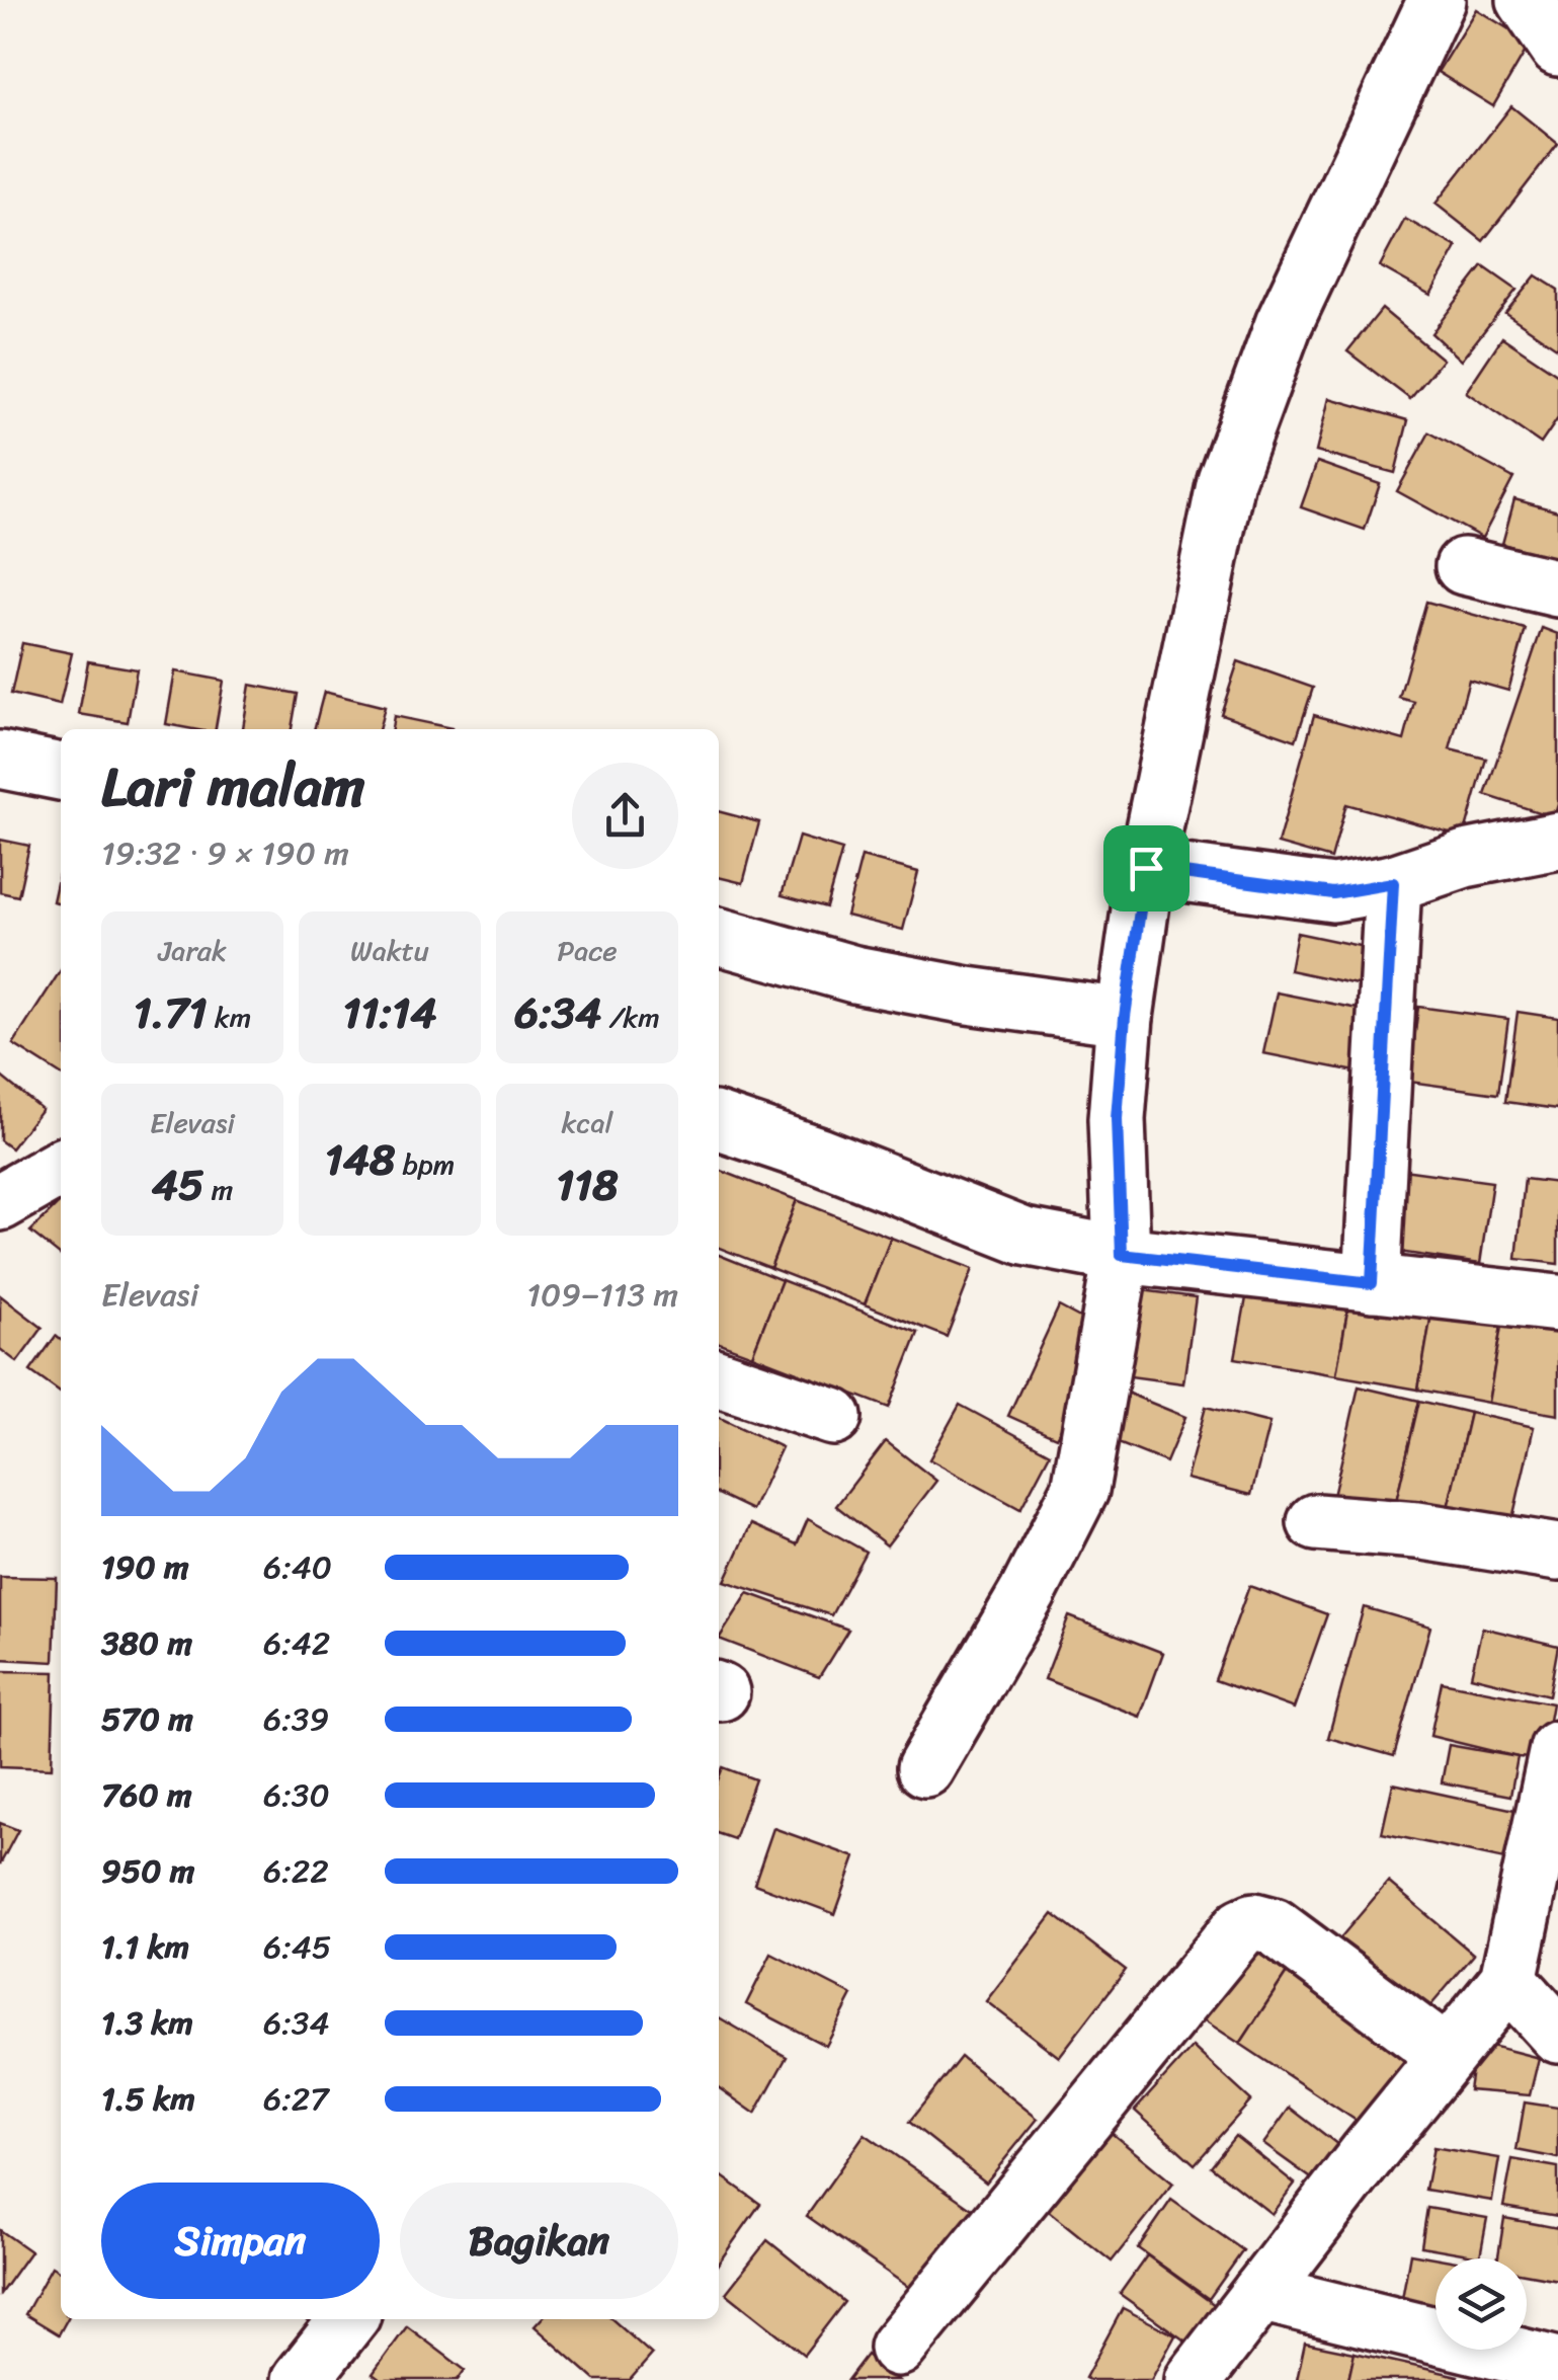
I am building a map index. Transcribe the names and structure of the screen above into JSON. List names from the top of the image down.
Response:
{
  "page": {
    "heading": ["Lari malam", "19:32 · 9 × 190 m"],
    "stats": [
      ["Jarak", "1.71 km"],
      ["Waktu", "11:14"],
      ["Pace", "6:34 /km"],
      ["Elevasi", "45 m"],
      ["148 bpm"],
      ["kcal", "118"]
    ],
    "chart": ["Elevasi", "109–113 m"],
    "list": [
      {
        "name": "190 m",
        "note": "6:40"
      },
      {
        "name": "380 m",
        "note": "6:42"
      },
      {
        "name": "570 m",
        "note": "6:39"
      },
      {
        "name": "760 m",
        "note": "6:30"
      },
      {
        "name": "950 m",
        "note": "6:22"
      },
      {
        "name": "1.1 km",
        "note": "6:45"
      },
      {
        "name": "1.3 km",
        "note": "6:34"
      },
      {
        "name": "1.5 km",
        "note": "6:27"
      }
    ],
    "buttons": ["Simpan", "Bagikan"]
  }
}
